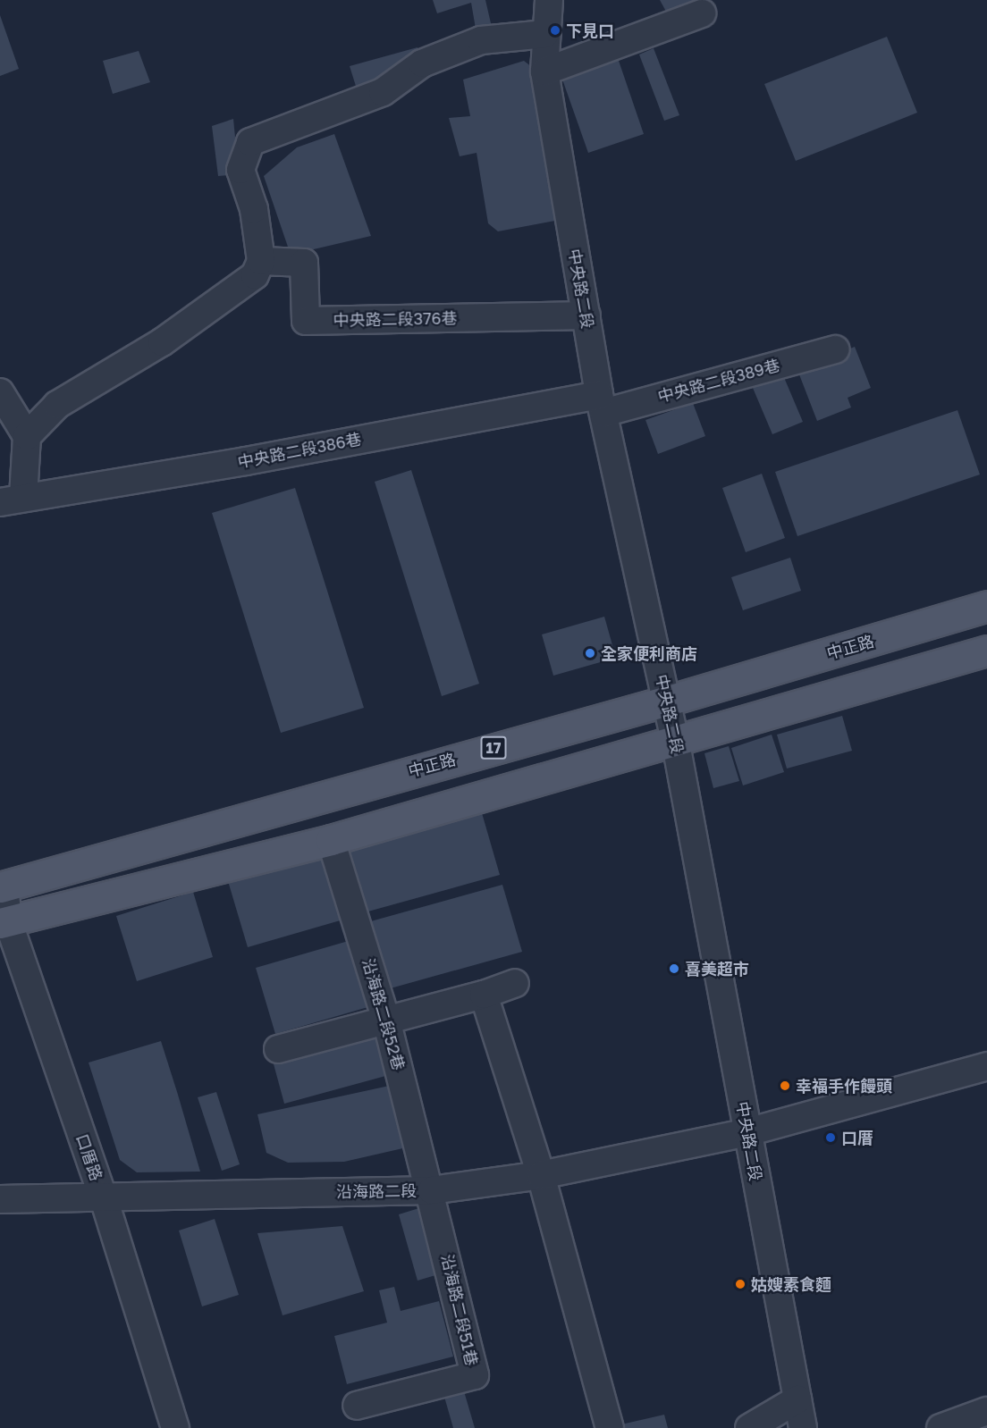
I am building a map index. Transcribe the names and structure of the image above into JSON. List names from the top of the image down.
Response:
{
  "streets": {
    "main road": ["中正路", "17"],
    "street": [
      "中央路二段",
      "中央路二段376巷",
      "中央路二段389巷",
      "中央路二段386巷",
      "沿海路二段52巷",
      "口厝路",
      "沿海路二段",
      "沿海路二段51巷"
    ]
  },
  "crossings": [
    ["中央路二段", "中央路二段376巷"],
    ["中央路二段", "中央路二段389巷"],
    ["中央路二段", "中央路二段386巷"],
    ["中央路二段", "中正路"],
    ["中央路二段", "沿海路二段"],
    ["中央路二段389巷", "中央路二段386巷"],
    ["中正路", "口厝路"],
    ["沿海路二段52巷", "沿海路二段"],
    ["沿海路二段52巷", "沿海路二段51巷"],
    ["口厝路", "沿海路二段"],
    ["沿海路二段", "沿海路二段51巷"]
  ],
  "places": [
    "下見口",
    "全家便利商店",
    "喜美超市",
    "幸福手作饅頭",
    "口厝",
    "姑嫂素食麵"
  ]
}
